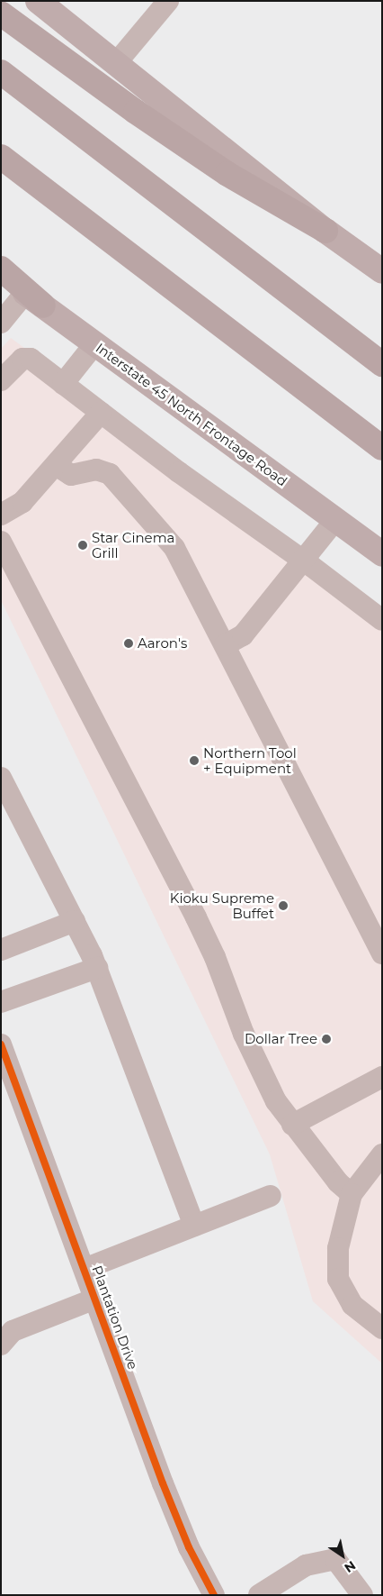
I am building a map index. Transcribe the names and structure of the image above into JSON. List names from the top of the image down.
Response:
{
  "streets": {
    "main road": ["Interstate 45 North Frontage Road"],
    "street": ["Plantation Drive"]
  },
  "places": [
    "Star Cinema Grill",
    "Aaron's",
    "Northern Tool + Equipment",
    "Kioku Supreme Buffet",
    "Dollar Tree"
  ],
  "north": "bottom right"
}
